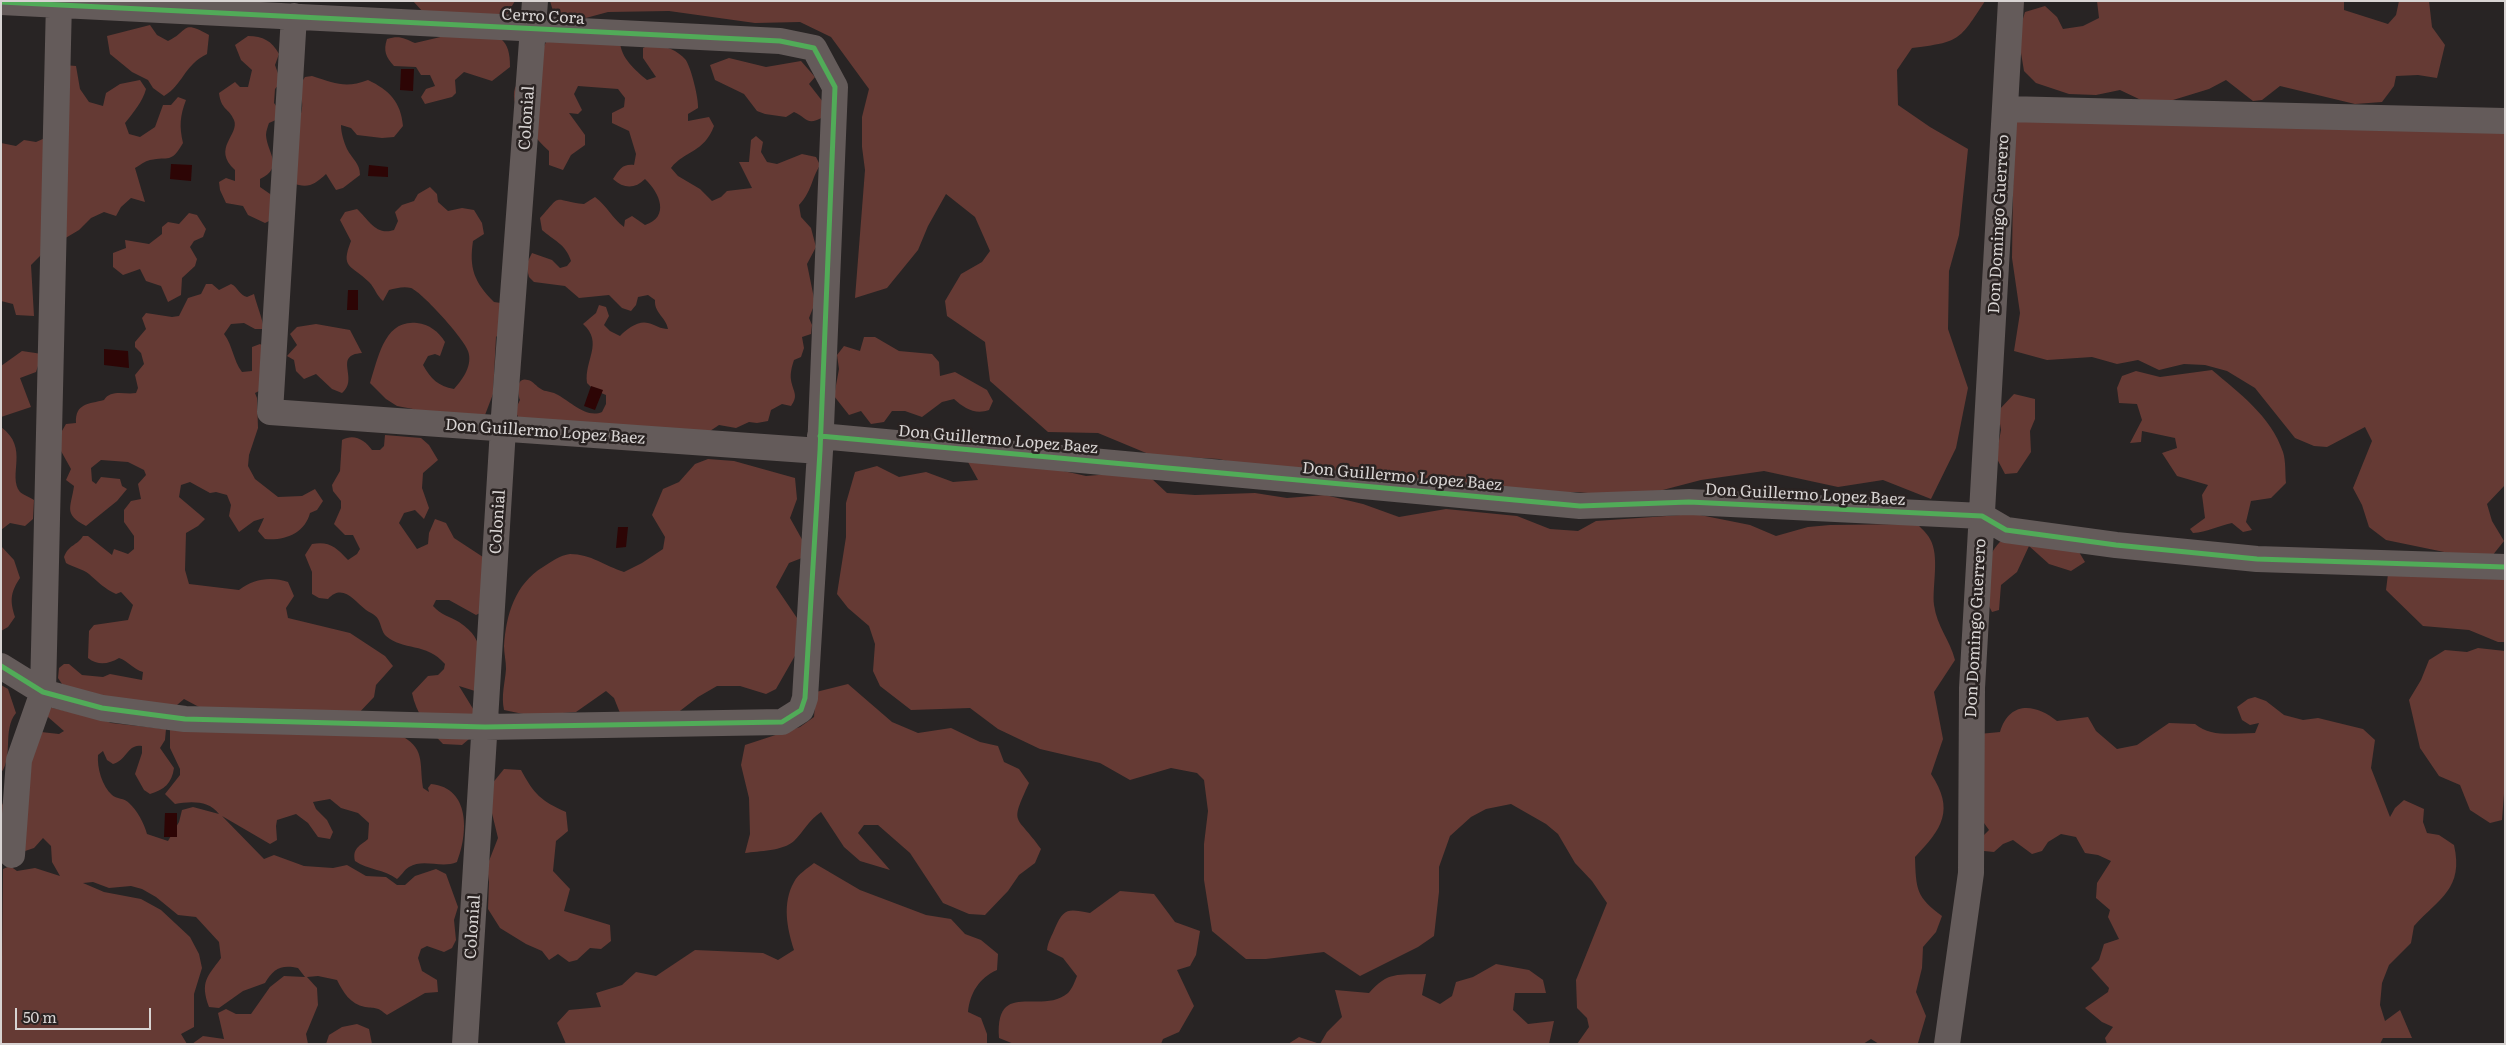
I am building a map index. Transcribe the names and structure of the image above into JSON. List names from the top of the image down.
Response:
{
  "streets": {
    "street": [
      "Cerro Cora",
      "Colonial",
      "Don Domingo Guerrero",
      "Don Guillermo Lopez Baez"
    ]
  },
  "crossings": [
    ["Cerro Cora", "Colonial"],
    ["Cerro Cora", "Don Guillermo Lopez Baez"],
    ["Colonial", "Don Guillermo Lopez Baez"],
    ["Don Domingo Guerrero", "Don Guillermo Lopez Baez"]
  ],
  "scale_bar": "50 m"
}
